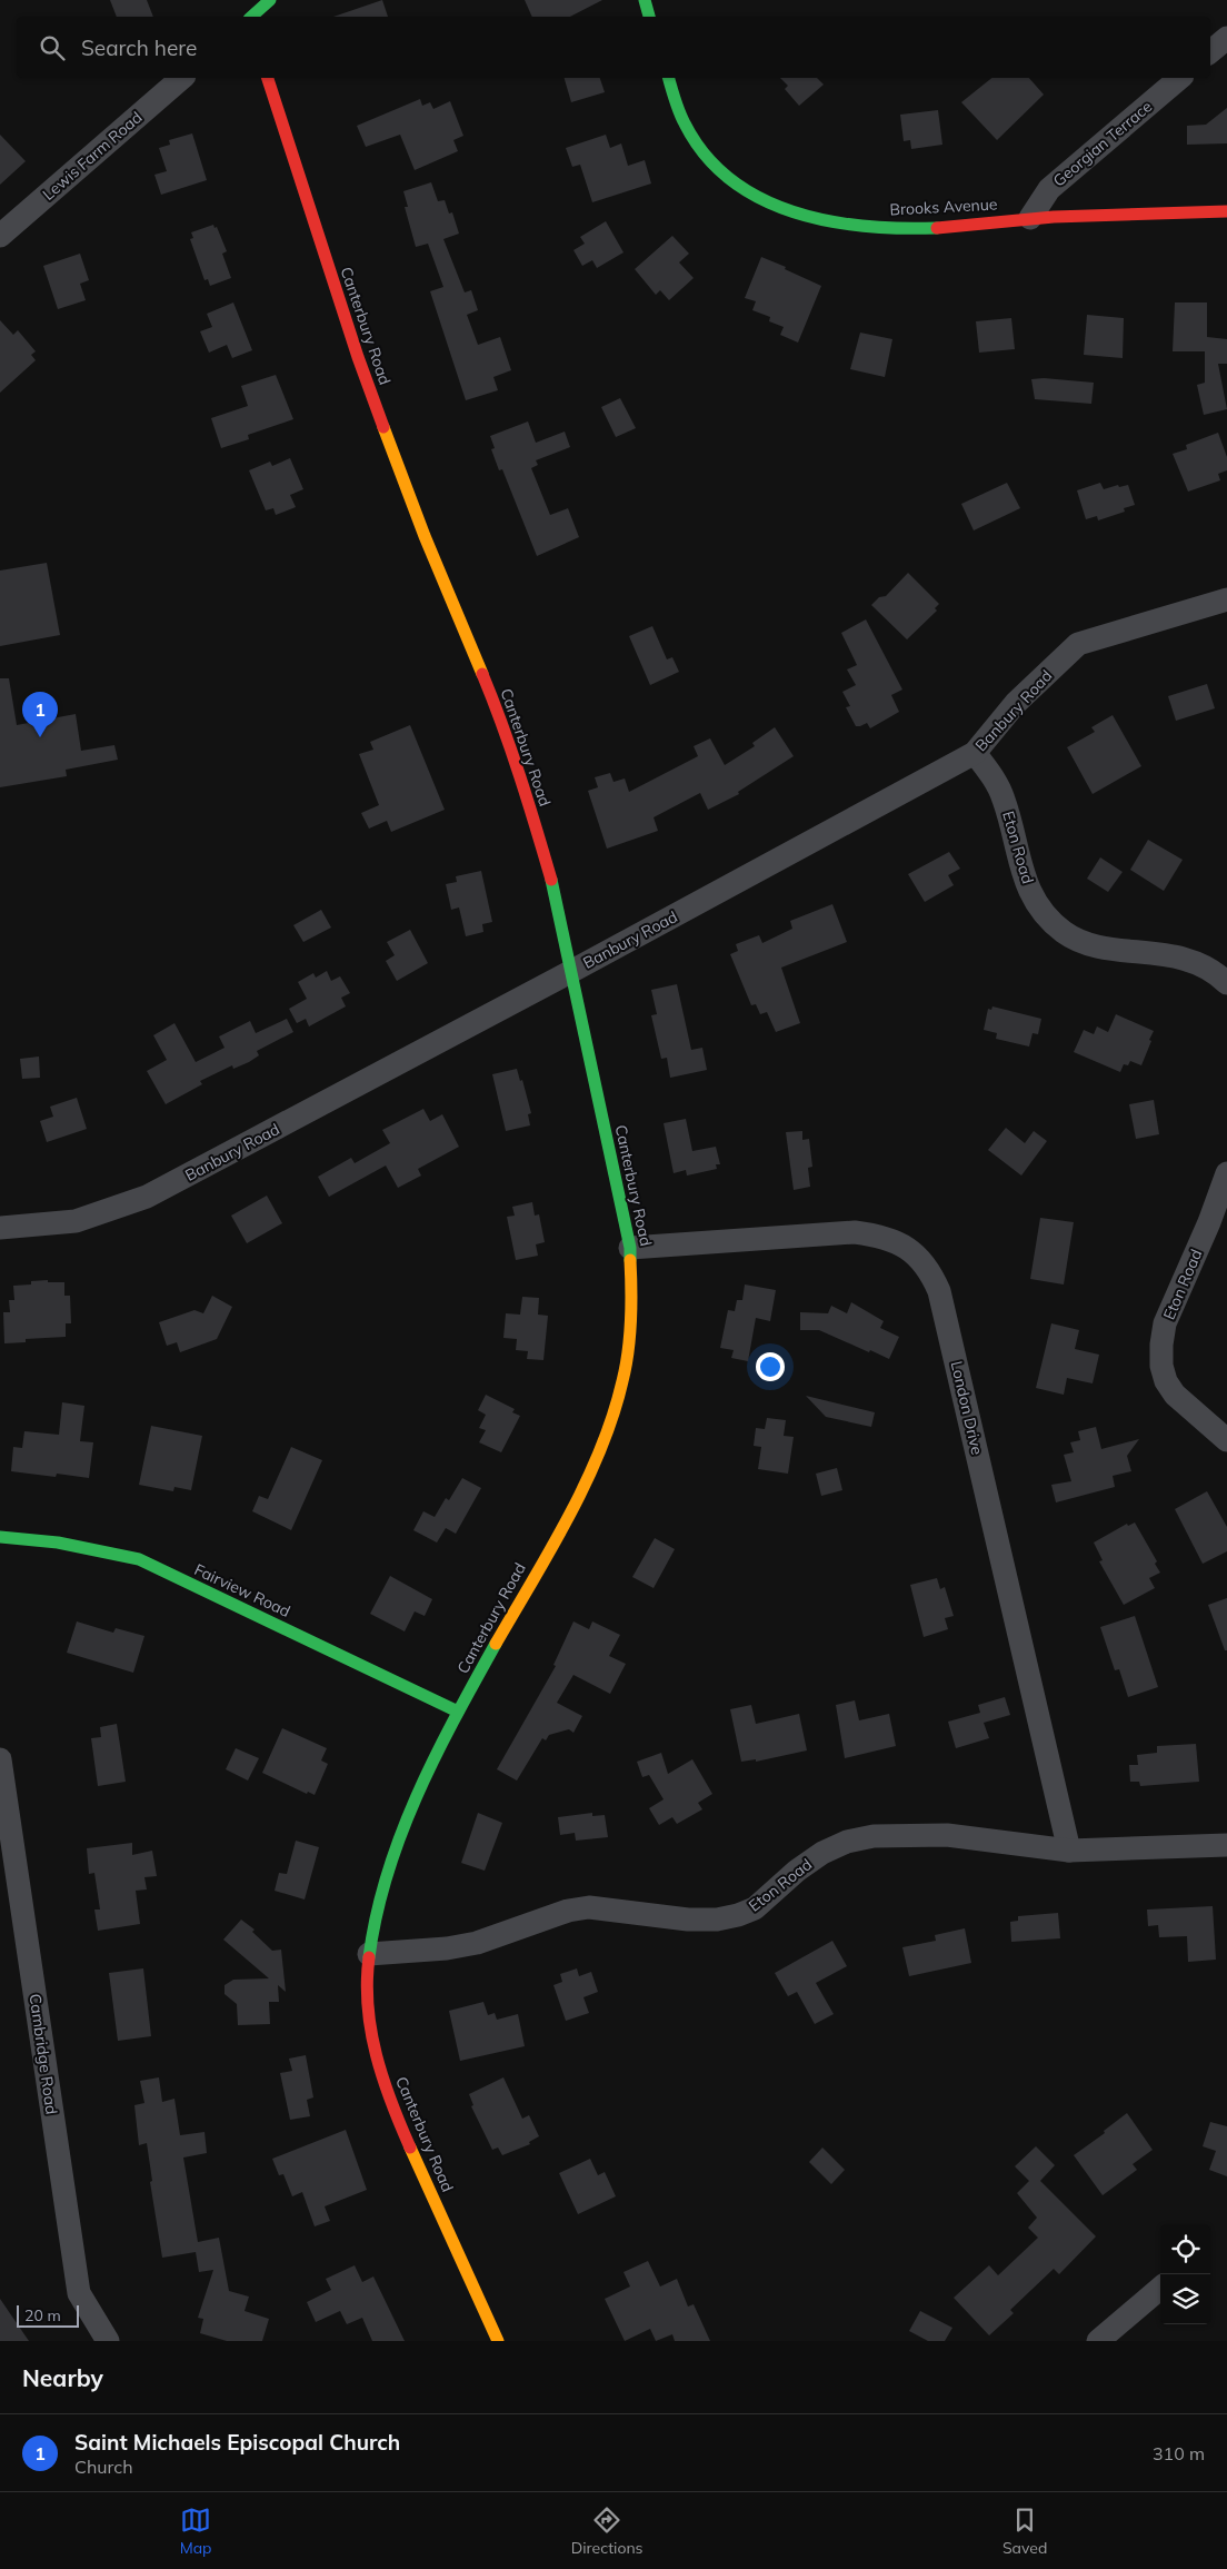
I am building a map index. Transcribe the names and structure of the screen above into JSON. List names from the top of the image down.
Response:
{
  "streets": {
    "street": [
      "Georgian Terrace",
      "Lewis Farm Road",
      "Brooks Avenue",
      "Canterbury Road",
      "Banbury Road",
      "Eton Road",
      "London Drive",
      "Fairview Road",
      "Cambridge Road"
    ]
  },
  "crossings": [
    ["Georgian Terrace", "Brooks Avenue"],
    ["Canterbury Road", "Banbury Road"],
    ["Canterbury Road", "Eton Road"],
    ["Canterbury Road", "London Drive"],
    ["Canterbury Road", "Fairview Road"],
    ["Banbury Road", "Eton Road"],
    ["Eton Road", "London Drive"]
  ],
  "scale_bar": "20 m",
  "page": {
    "search": "Search here",
    "pins": "1",
    "scale": "20 m",
    "heading": "Nearby",
    "list": [
      {
        "mark": "1",
        "name": "Saint Michaels Episcopal Church",
        "note": "Church",
        "value": "310 m"
      }
    ],
    "nav": ["Map", "Directions", "Saved"]
  }
}
